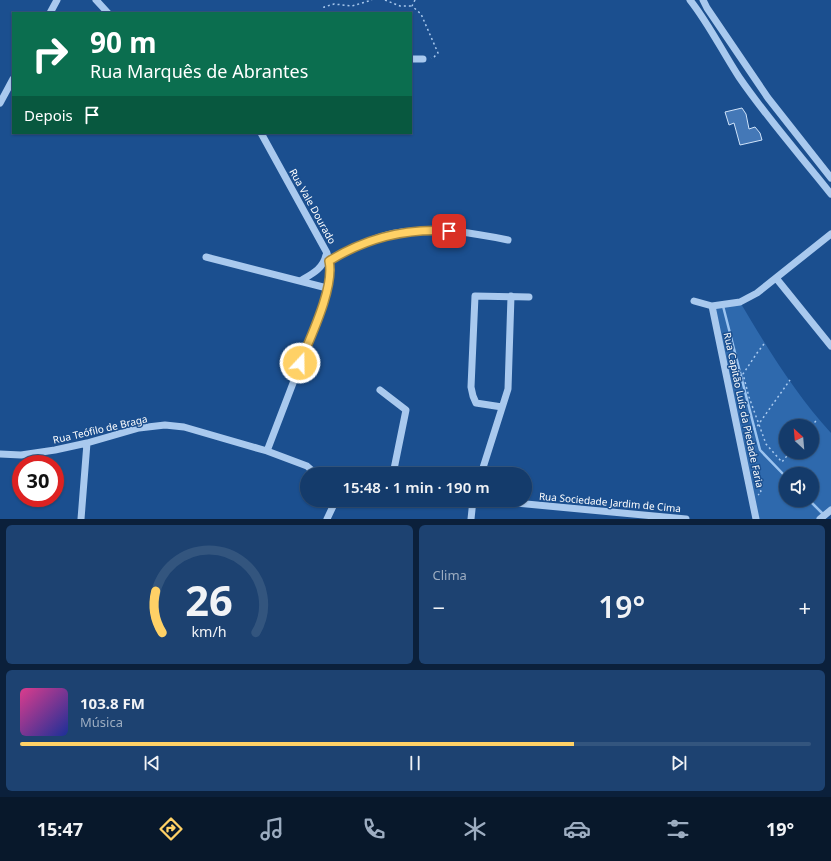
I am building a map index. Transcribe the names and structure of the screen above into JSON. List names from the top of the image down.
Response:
{
  "streets": {
    "street": [
      "Rua Vale Dourado",
      "Rua Capitão Luís da Piedade Faria",
      "Rua Teófilo de Braga",
      "Rua Sociedade Jardim de Cima"
    ]
  },
  "crossings": [
    ["Rua Vale Dourado", "Rua Teófilo de Braga"]
  ],
  "north": "top left",
  "page": {
    "turn": ["90 m", "Rua Marquês de Abrantes"],
    "then": "Depois",
    "limit": "30",
    "trip": "15:48 · 1 min · 190 m",
    "tile": "Clima",
    "heat": ["−", "19°", "+"],
    "song": ["103.8 FM", "Música"],
    "tabs": ["15:47", "19°"],
    "gauge": ["26", "km/h"]
  }
}
